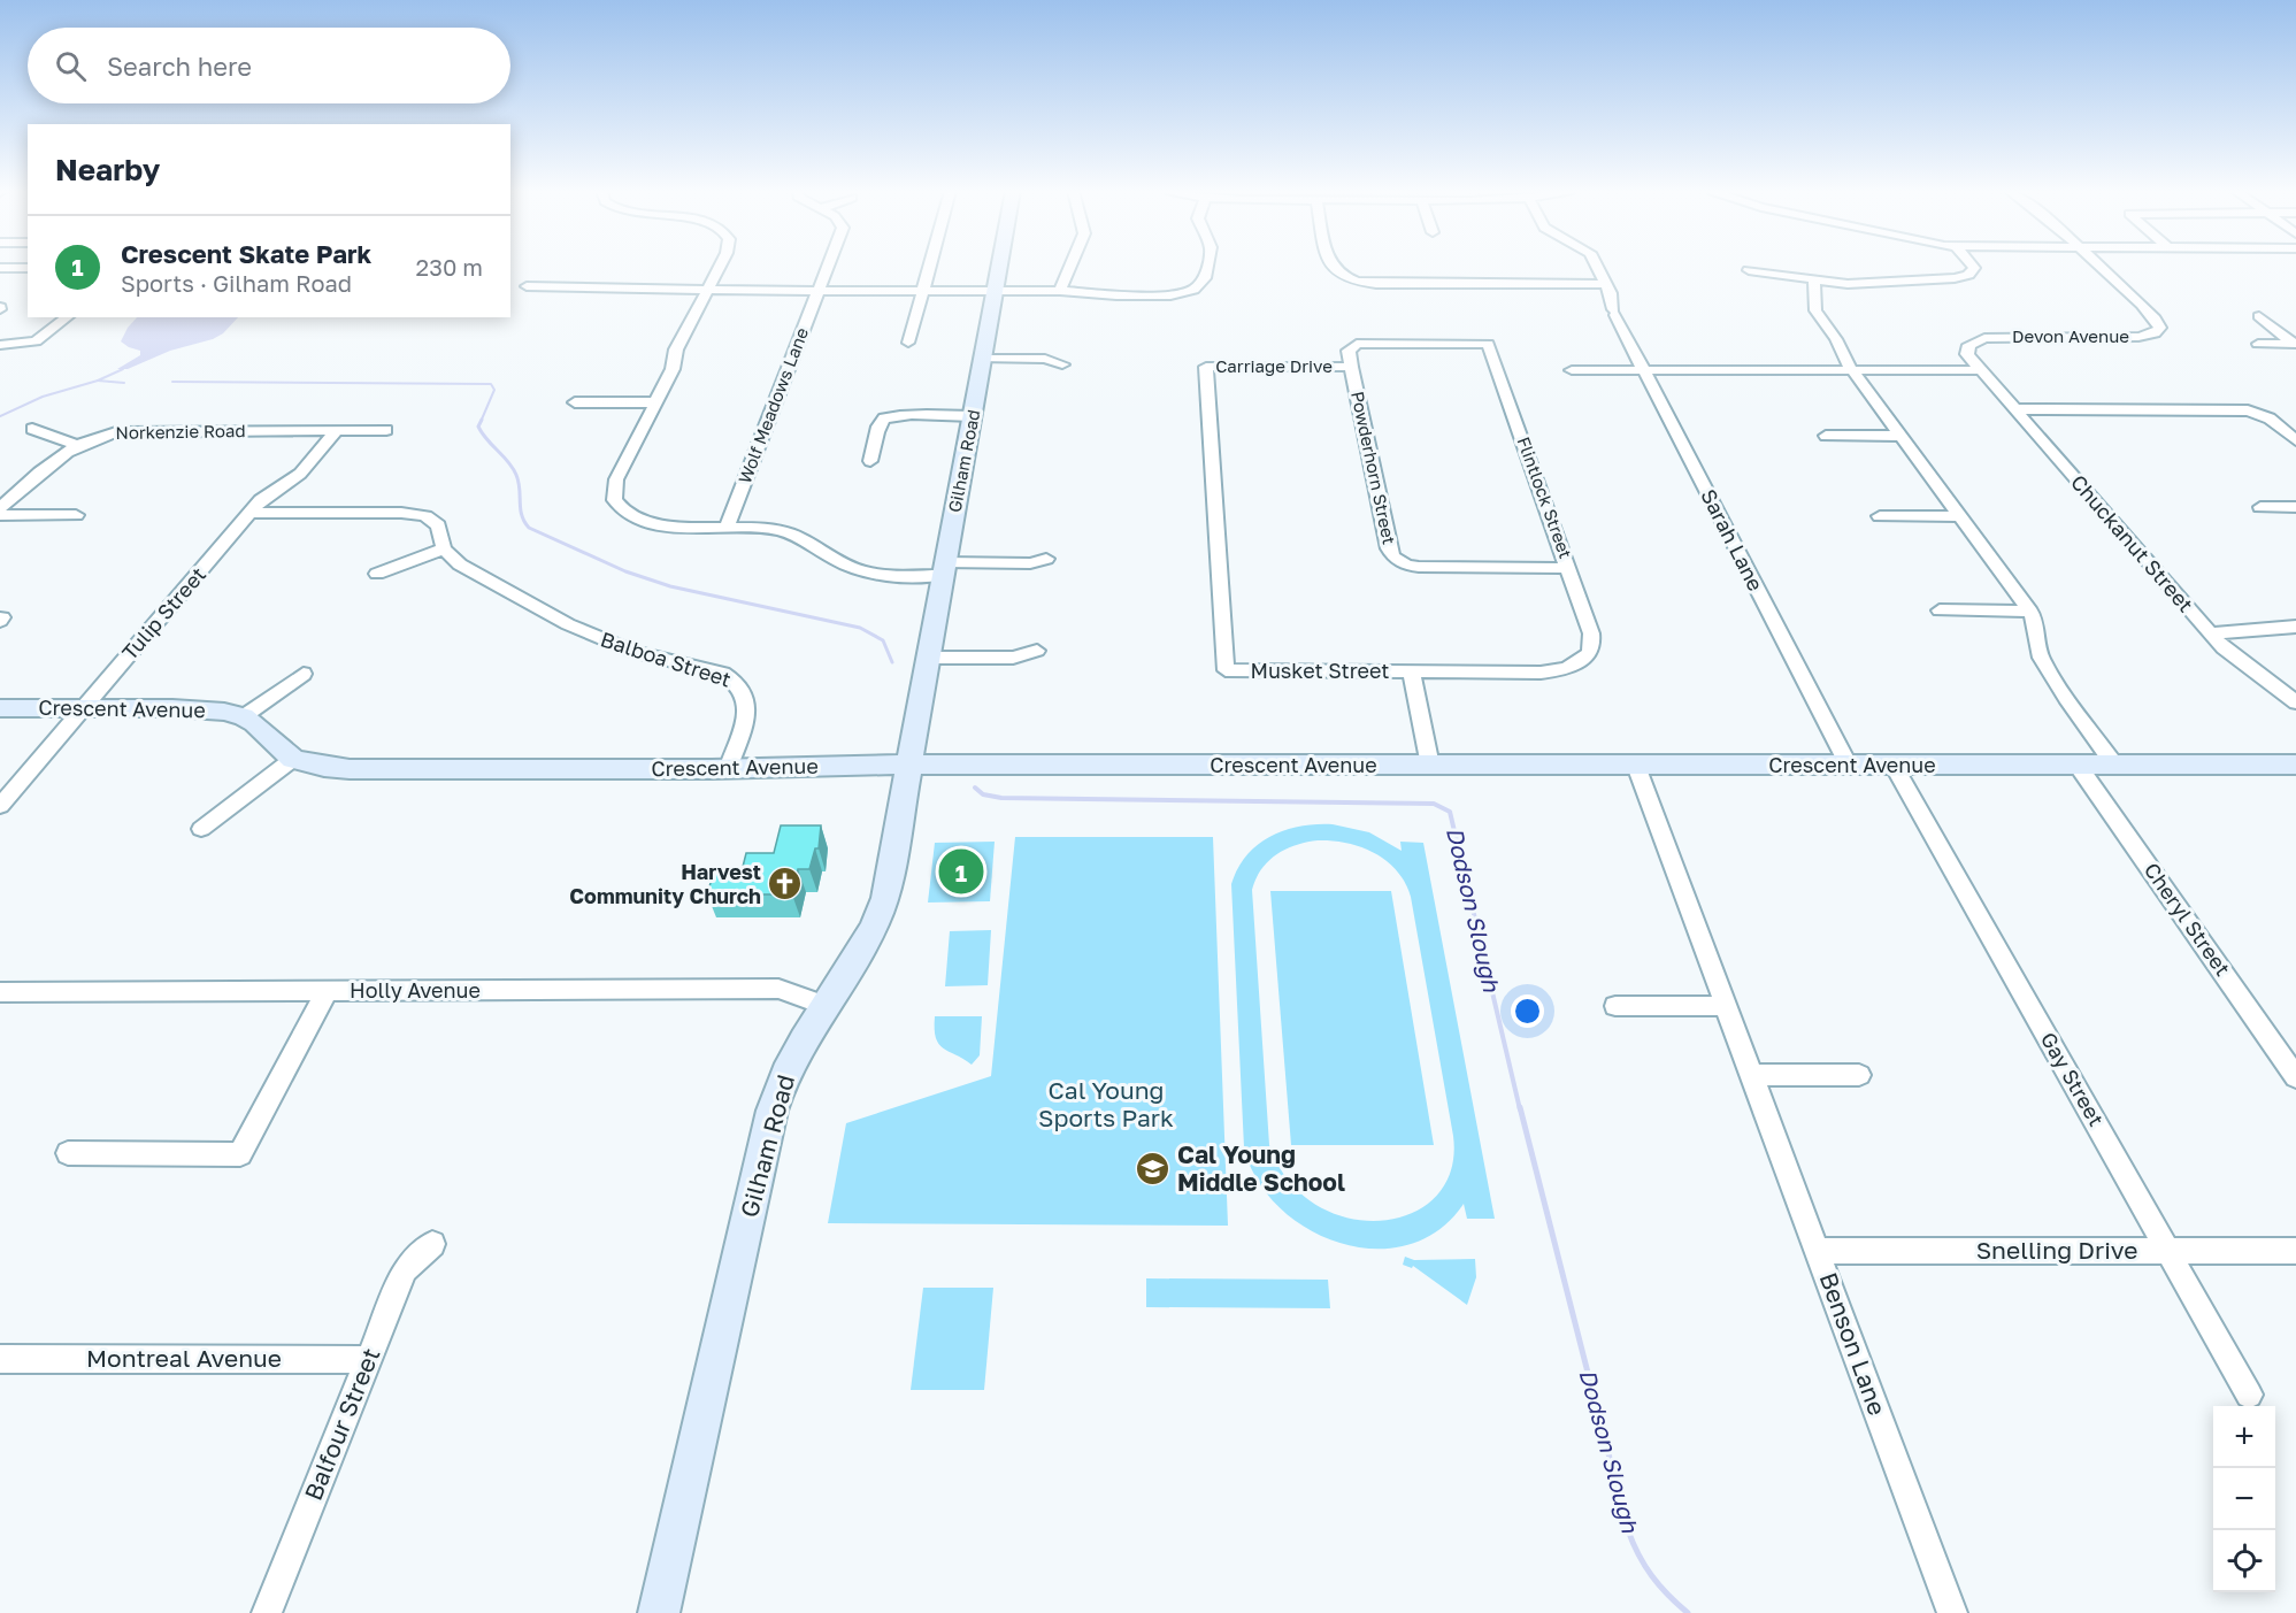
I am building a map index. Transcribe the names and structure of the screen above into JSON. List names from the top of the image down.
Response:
{
  "streets": {
    "street": [
      "Devon Avenue",
      "Carriage Drive",
      "Wolf Meadows Lane",
      "Norkenzie Road",
      "Gilham Road",
      "Powderhorn Street",
      "Flintlock Street",
      "Sarah Lane",
      "Chuckanut Street",
      "Tulip Street",
      "Balboa Street",
      "Musket Street",
      "Crescent Avenue",
      "Cheryl Street",
      "Holly Avenue",
      "Gay Street",
      "Snelling Drive",
      "Benson Lane",
      "Montreal Avenue",
      "Balfour Street"
    ]
  },
  "crossings": [
    ["Devon Avenue", "Chuckanut Street"],
    ["Carriage Drive", "Powderhorn Street"],
    ["Carriage Drive", "Flintlock Street"],
    ["Carriage Drive", "Musket Street"],
    ["Norkenzie Road", "Tulip Street"],
    ["Gilham Road", "Crescent Avenue"],
    ["Gilham Road", "Holly Avenue"],
    ["Powderhorn Street", "Flintlock Street"],
    ["Flintlock Street", "Musket Street"],
    ["Sarah Lane", "Crescent Avenue"],
    ["Tulip Street", "Balboa Street"],
    ["Tulip Street", "Crescent Avenue"],
    ["Balboa Street", "Crescent Avenue"],
    ["Crescent Avenue", "Cheryl Street"],
    ["Crescent Avenue", "Gay Street"],
    ["Crescent Avenue", "Benson Lane"],
    ["Gay Street", "Snelling Drive"],
    ["Snelling Drive", "Benson Lane"],
    ["Montreal Avenue", "Balfour Street"]
  ],
  "water": ["Dodson Slough"],
  "parks": ["Cal Young Sports Park"],
  "places": {
    "church": ["Harvest Community Church"],
    "school or university": ["Cal Young Middle School"]
  },
  "page": {
    "search": "Search here",
    "heading": "Nearby",
    "list": [
      {
        "mark": "1",
        "name": "Crescent Skate Park",
        "note": "Sports · Gilham Road",
        "value": "230 m"
      }
    ],
    "pins": "1",
    "map_buttons": ["+", "−"]
  }
}
